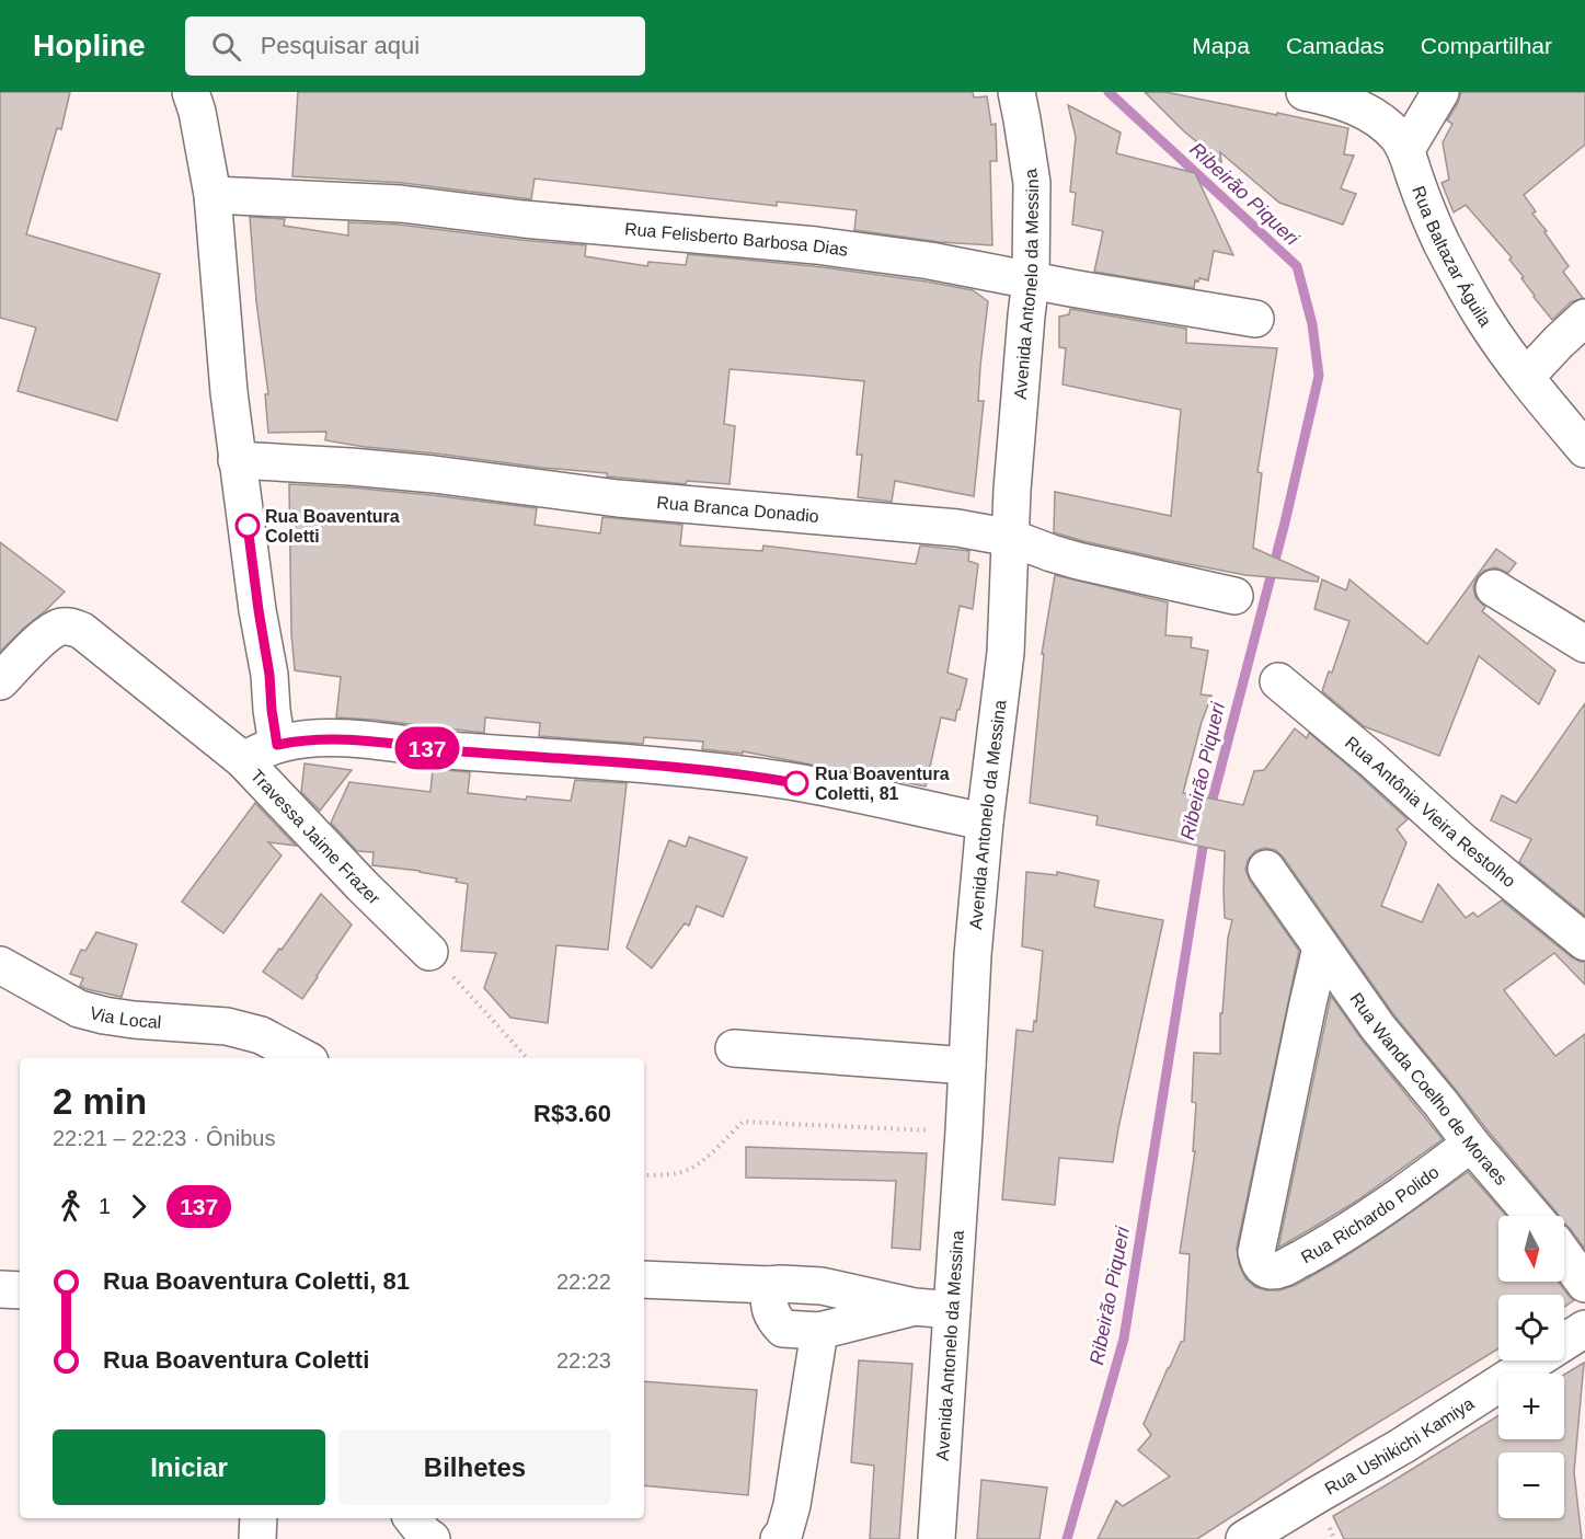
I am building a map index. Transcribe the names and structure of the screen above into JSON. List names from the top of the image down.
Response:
{
  "streets": {
    "street": [
      "Rua Felisberto Barbosa Dias",
      "Rua Baltazar Águila",
      "Avenida Antonelo da Messina",
      "Rua Branca Donadio",
      "Rua Antônia Vieira Restolho",
      "Travessa Jaime Frazer",
      "Via Local",
      "Rua Wanda Coelho de Moraes",
      "Rua Richardo Polido",
      "Rua Ushikichi Kamiya"
    ]
  },
  "crossings": [
    ["Rua Felisberto Barbosa Dias", "Avenida Antonelo da Messina"],
    ["Avenida Antonelo da Messina", "Rua Branca Donadio"],
    ["Rua Wanda Coelho de Moraes", "Rua Richardo Polido"]
  ],
  "water": ["Ribeirão Piqueri"],
  "places": ["Rua Boaventura Coletti", "Rua Boaventura Coletti, 81"],
  "lines": ["bus line 137"],
  "north": "bottom",
  "page": {
    "header": "Hopline",
    "search": "Pesquisar aqui",
    "nav": ["Mapa", "Camadas", "Compartilhar"],
    "on_map": "137",
    "heading": ["2 min", "22:21 – 22:23 · Ônibus", "R$3.60"],
    "legs": ["1", "137"],
    "map_buttons": ["+", "−"],
    "list": [
      {
        "name": "Rua Boaventura Coletti, 81",
        "value": "22:22"
      },
      {
        "name": "Rua Boaventura Coletti",
        "value": "22:23"
      }
    ],
    "buttons": ["Iniciar", "Bilhetes"]
  }
}
